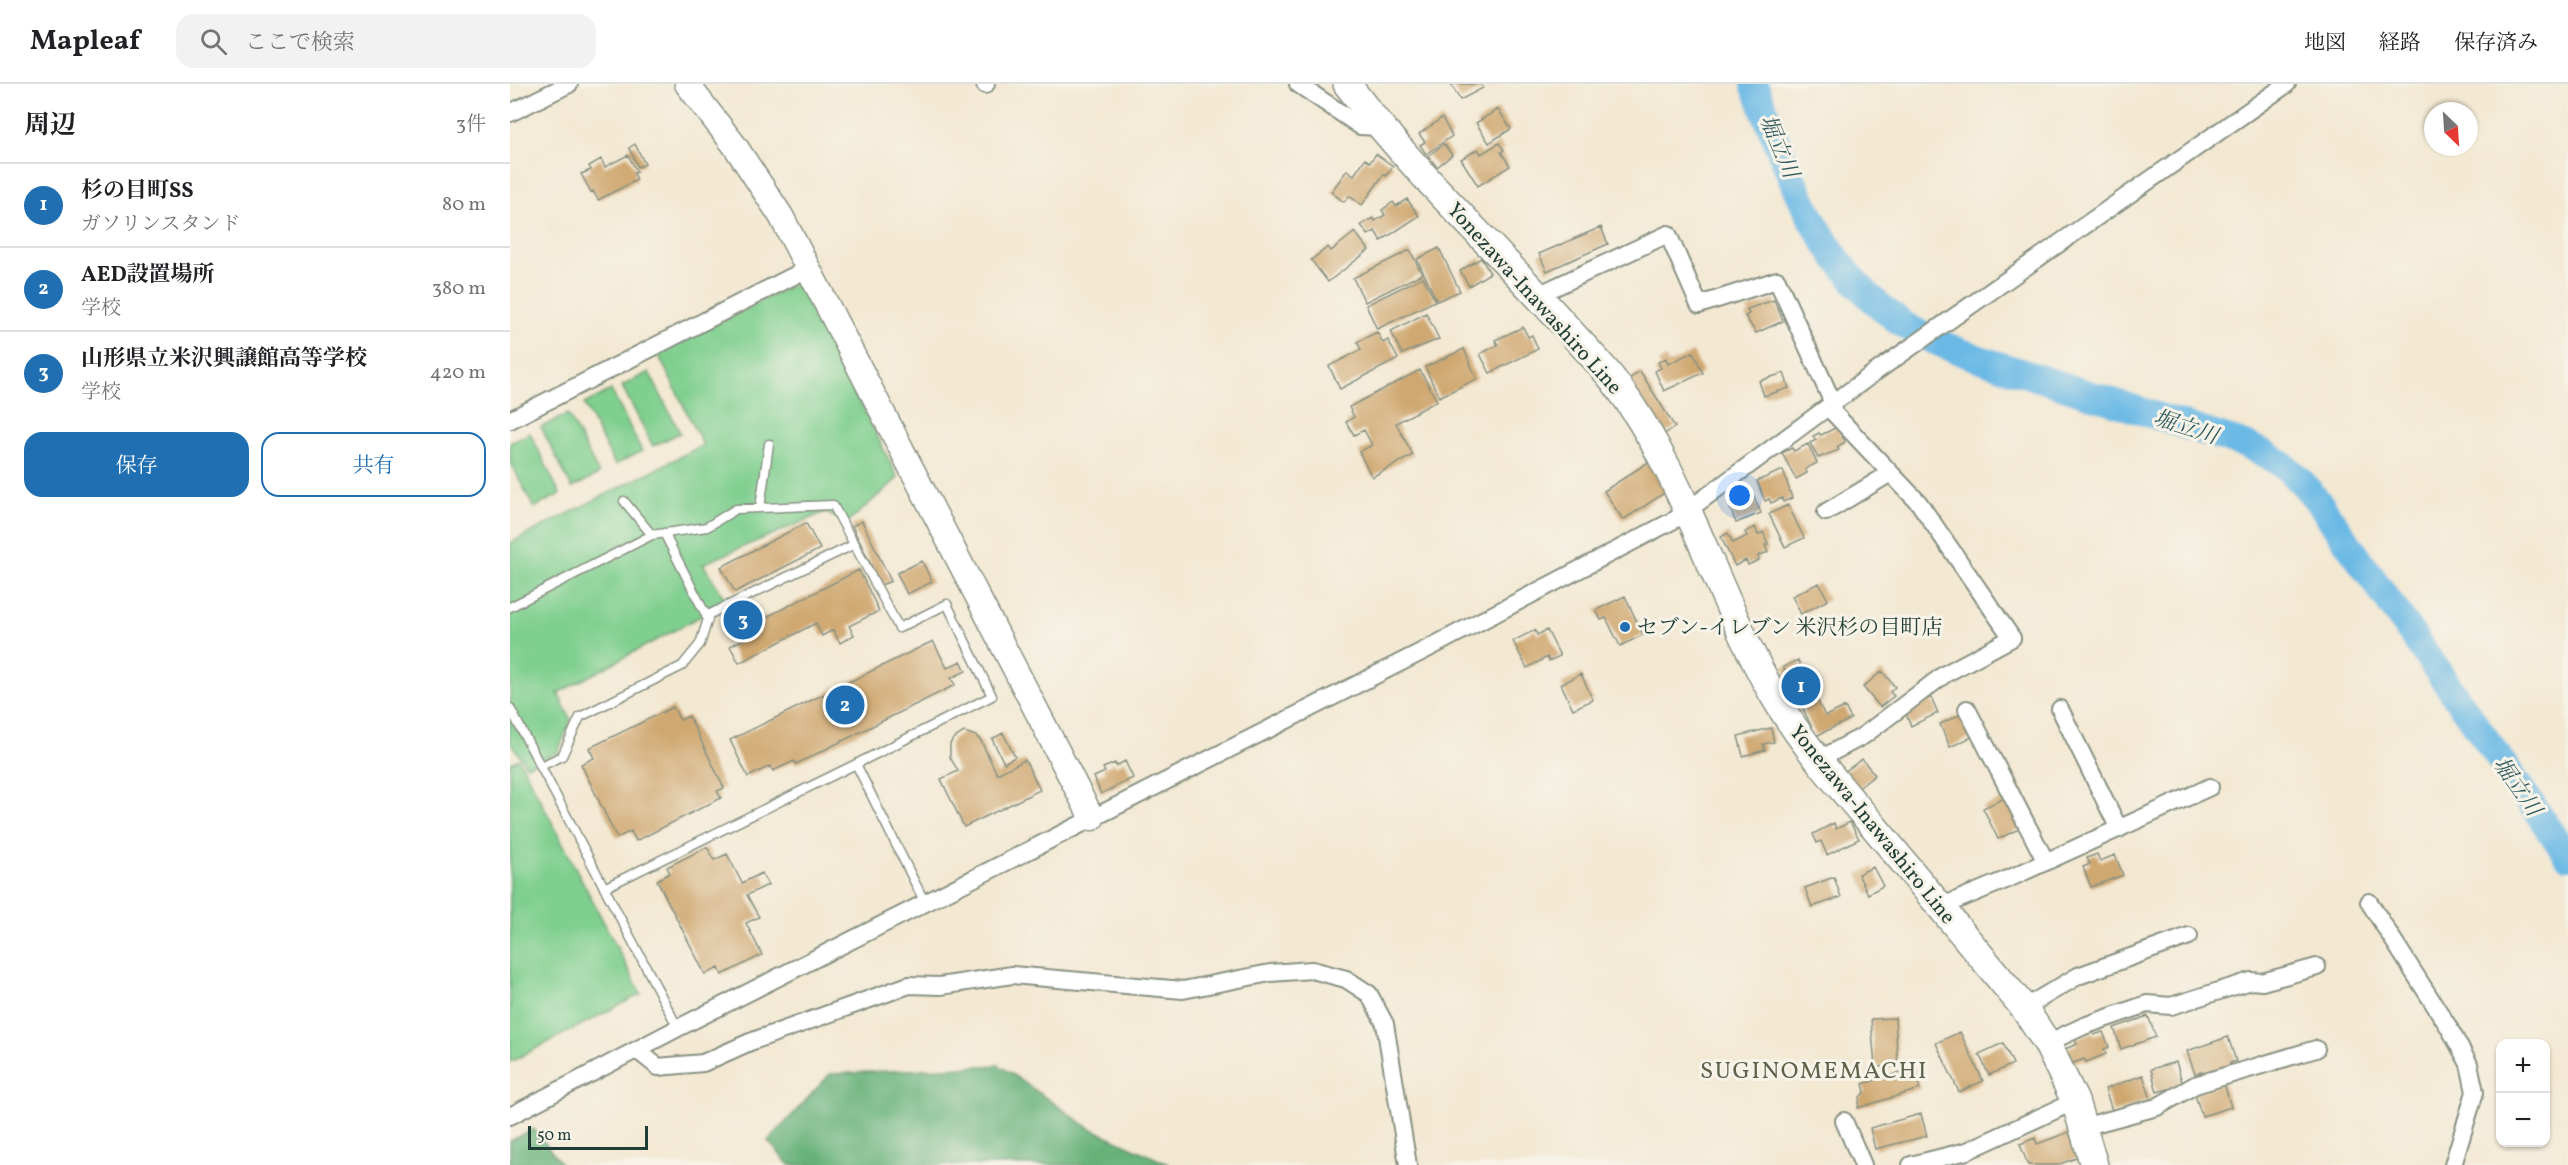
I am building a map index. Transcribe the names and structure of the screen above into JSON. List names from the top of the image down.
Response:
{
  "streets": {
    "main road": ["Yonezawa-Inawashiro Line"]
  },
  "districts": ["SUGINOMEMACHI"],
  "water": ["堀立川"],
  "places": ["セブン-イレブン 米沢杉の目町店"],
  "scale_bar": "50 m",
  "north": "bottom right",
  "page": {
    "header": "Mapleaf",
    "search": "ここで検索",
    "nav": ["地図", "経路", "保存済み"],
    "heading": ["周辺", "3件"],
    "list": [
      {
        "mark": "1",
        "name": "杉の目町SS",
        "note": "ガソリンスタンド",
        "value": "80 m"
      },
      {
        "mark": "2",
        "name": "AED設置場所",
        "note": "学校",
        "value": "380 m"
      },
      {
        "mark": "3",
        "name": "山形県立米沢興譲館高等学校",
        "note": "学校",
        "value": "420 m"
      }
    ],
    "buttons": ["保存", "共有"],
    "pins": ["3", "1", "2"],
    "map_buttons": ["+", "−"],
    "scale": "50 m"
  }
}
